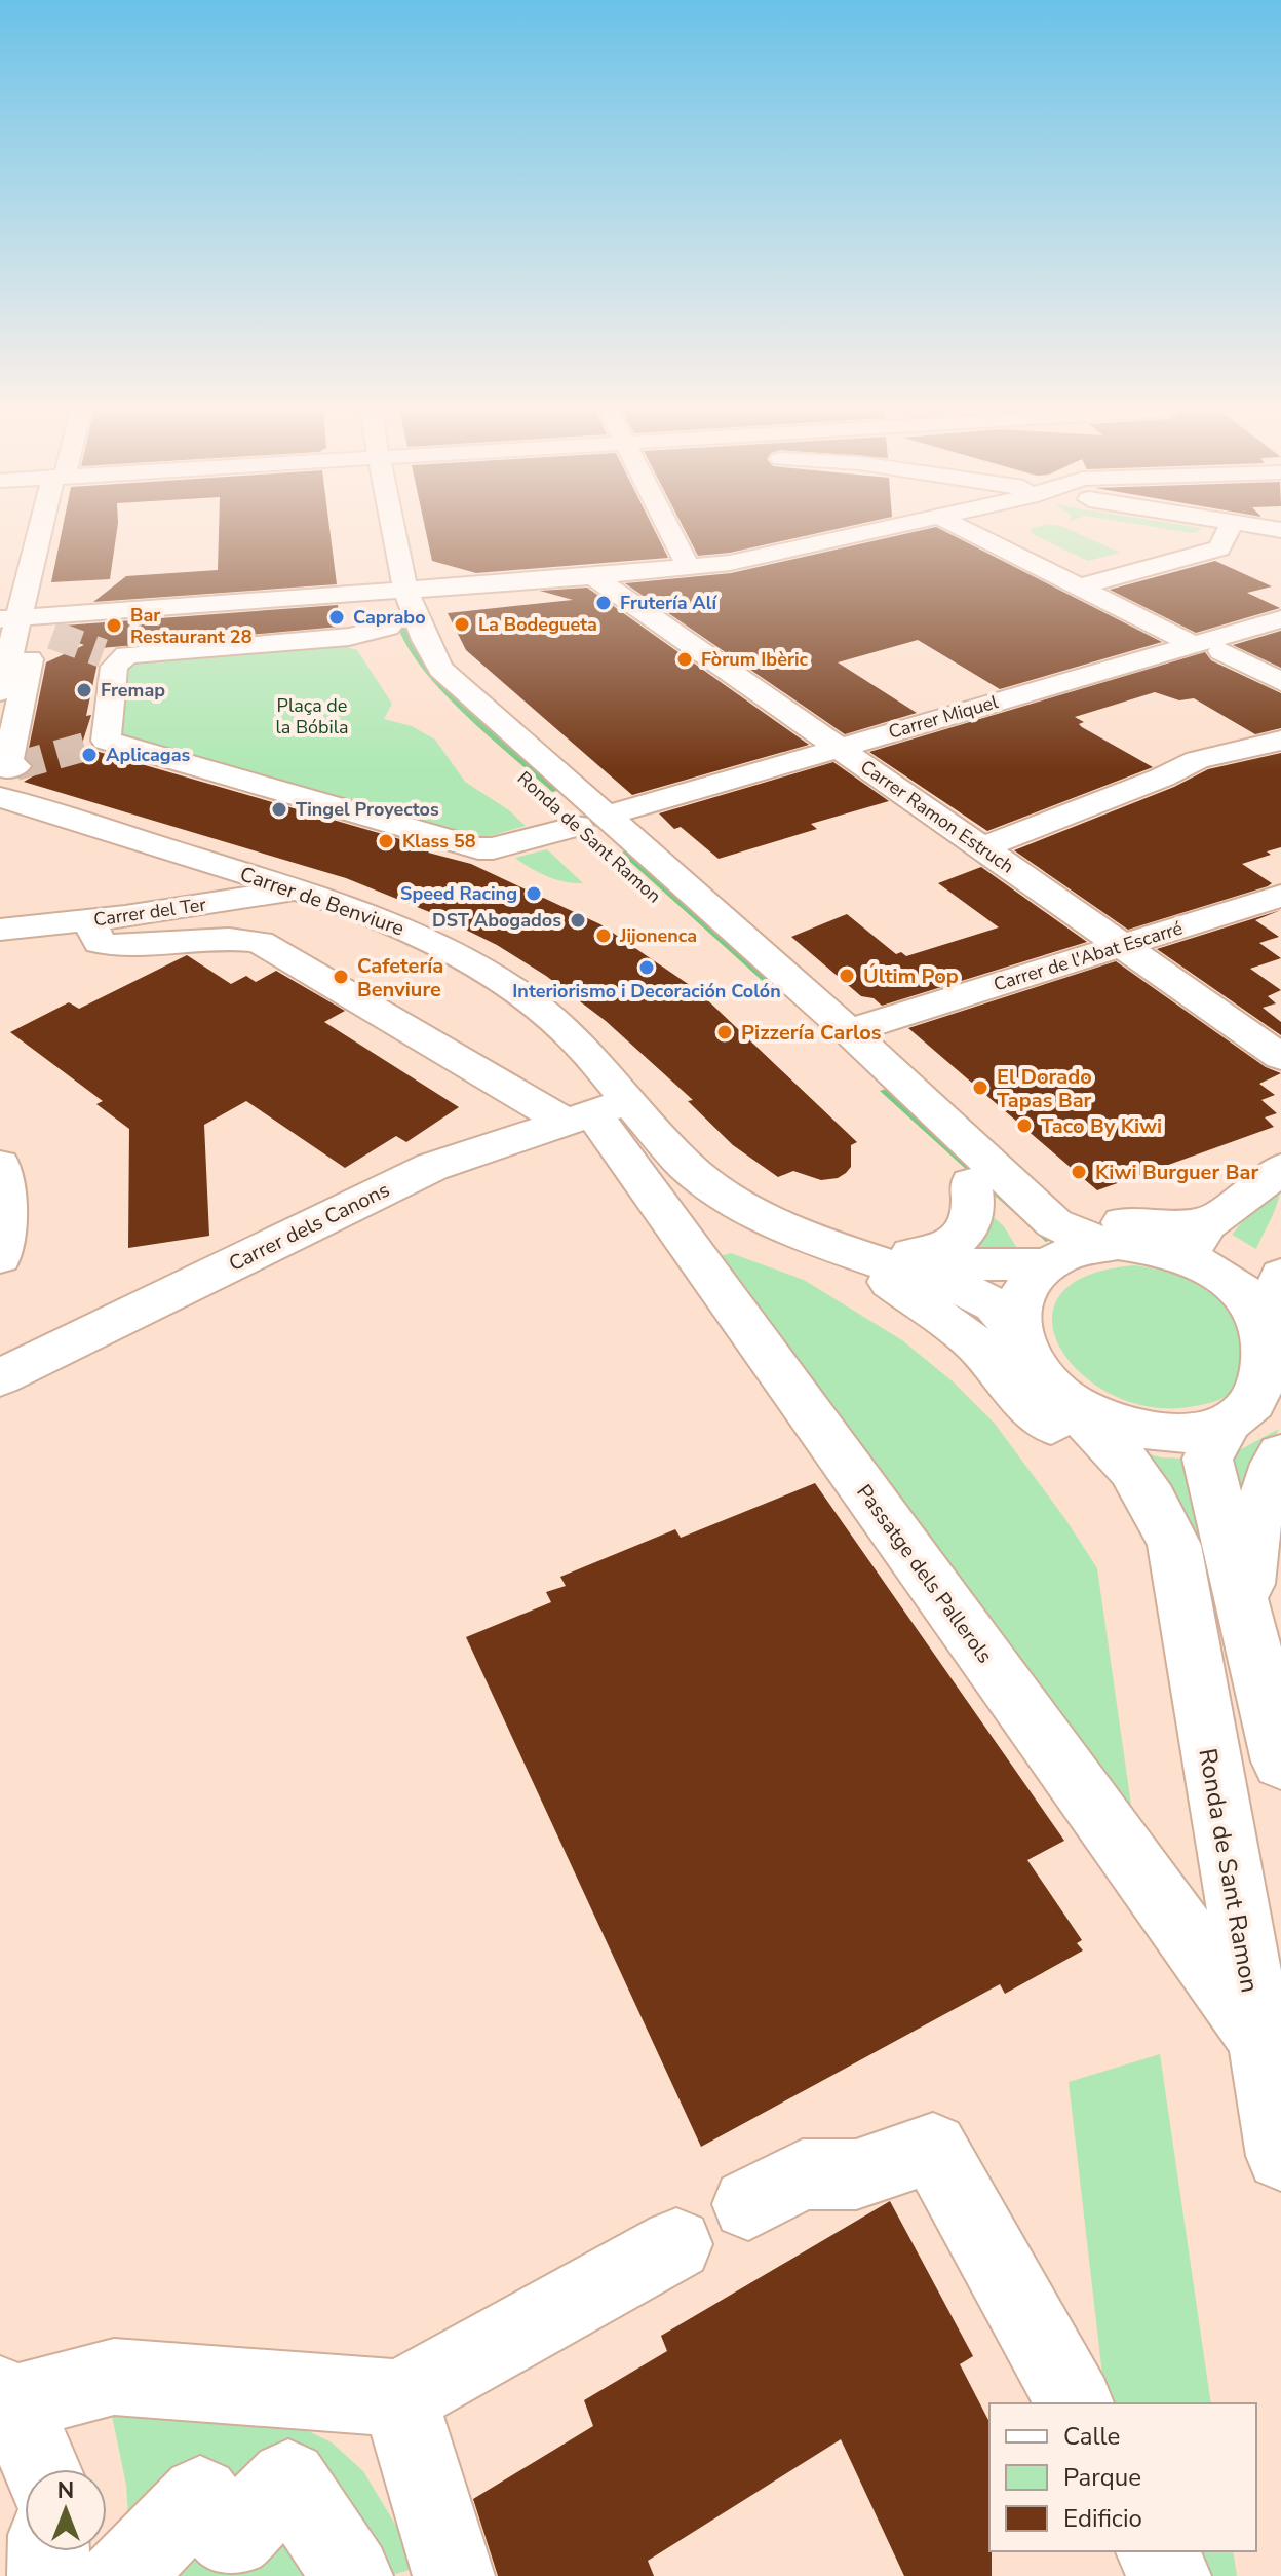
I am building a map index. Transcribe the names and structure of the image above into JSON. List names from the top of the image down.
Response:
{
  "streets": {
    "street": [
      "Carrer Miquel",
      "Carrer Ramon Estruch",
      "Ronda de Sant Ramon",
      "Carrer de Benviure",
      "Carrer del Ter",
      "Carrer de l'Abat Escarré",
      "Carrer dels Canons",
      "Passatge dels Pallerols"
    ]
  },
  "crossings": [
    ["Carrer Miquel", "Carrer Ramon Estruch"],
    ["Carrer Miquel", "Ronda de Sant Ramon"],
    ["Carrer Ramon Estruch", "Carrer de l'Abat Escarré"],
    ["Ronda de Sant Ramon", "Carrer de Benviure"],
    ["Ronda de Sant Ramon", "Carrer de l'Abat Escarré"],
    ["Ronda de Sant Ramon", "Passatge dels Pallerols"],
    ["Carrer de Benviure", "Carrer del Ter"],
    ["Carrer de Benviure", "Carrer dels Canons"],
    ["Carrer de Benviure", "Passatge dels Pallerols"],
    ["Carrer dels Canons", "Passatge dels Pallerols"]
  ],
  "parks": ["Plaça de la Bóbila"],
  "places": [
    "Frutería Alí",
    "Caprabo",
    "La Bodegueta",
    "Bar Restaurant 28",
    "Fòrum Ibèric",
    "Fremap",
    "Aplicagas",
    "Tingel Proyectos",
    "Klass 58",
    "Speed Racing",
    "DST Abogados",
    "Jijonenca",
    "Interiorismo i Decoración Colón",
    "Últim Pop",
    "Cafetería Benviure",
    "Pizzería Carlos",
    "El Dorado Tapas Bar",
    "Taco By Kiwi",
    "Kiwi Burguer Bar"
  ],
  "legend": ["Calle", "Parque", "Edificio"],
  "north": "top"
}
